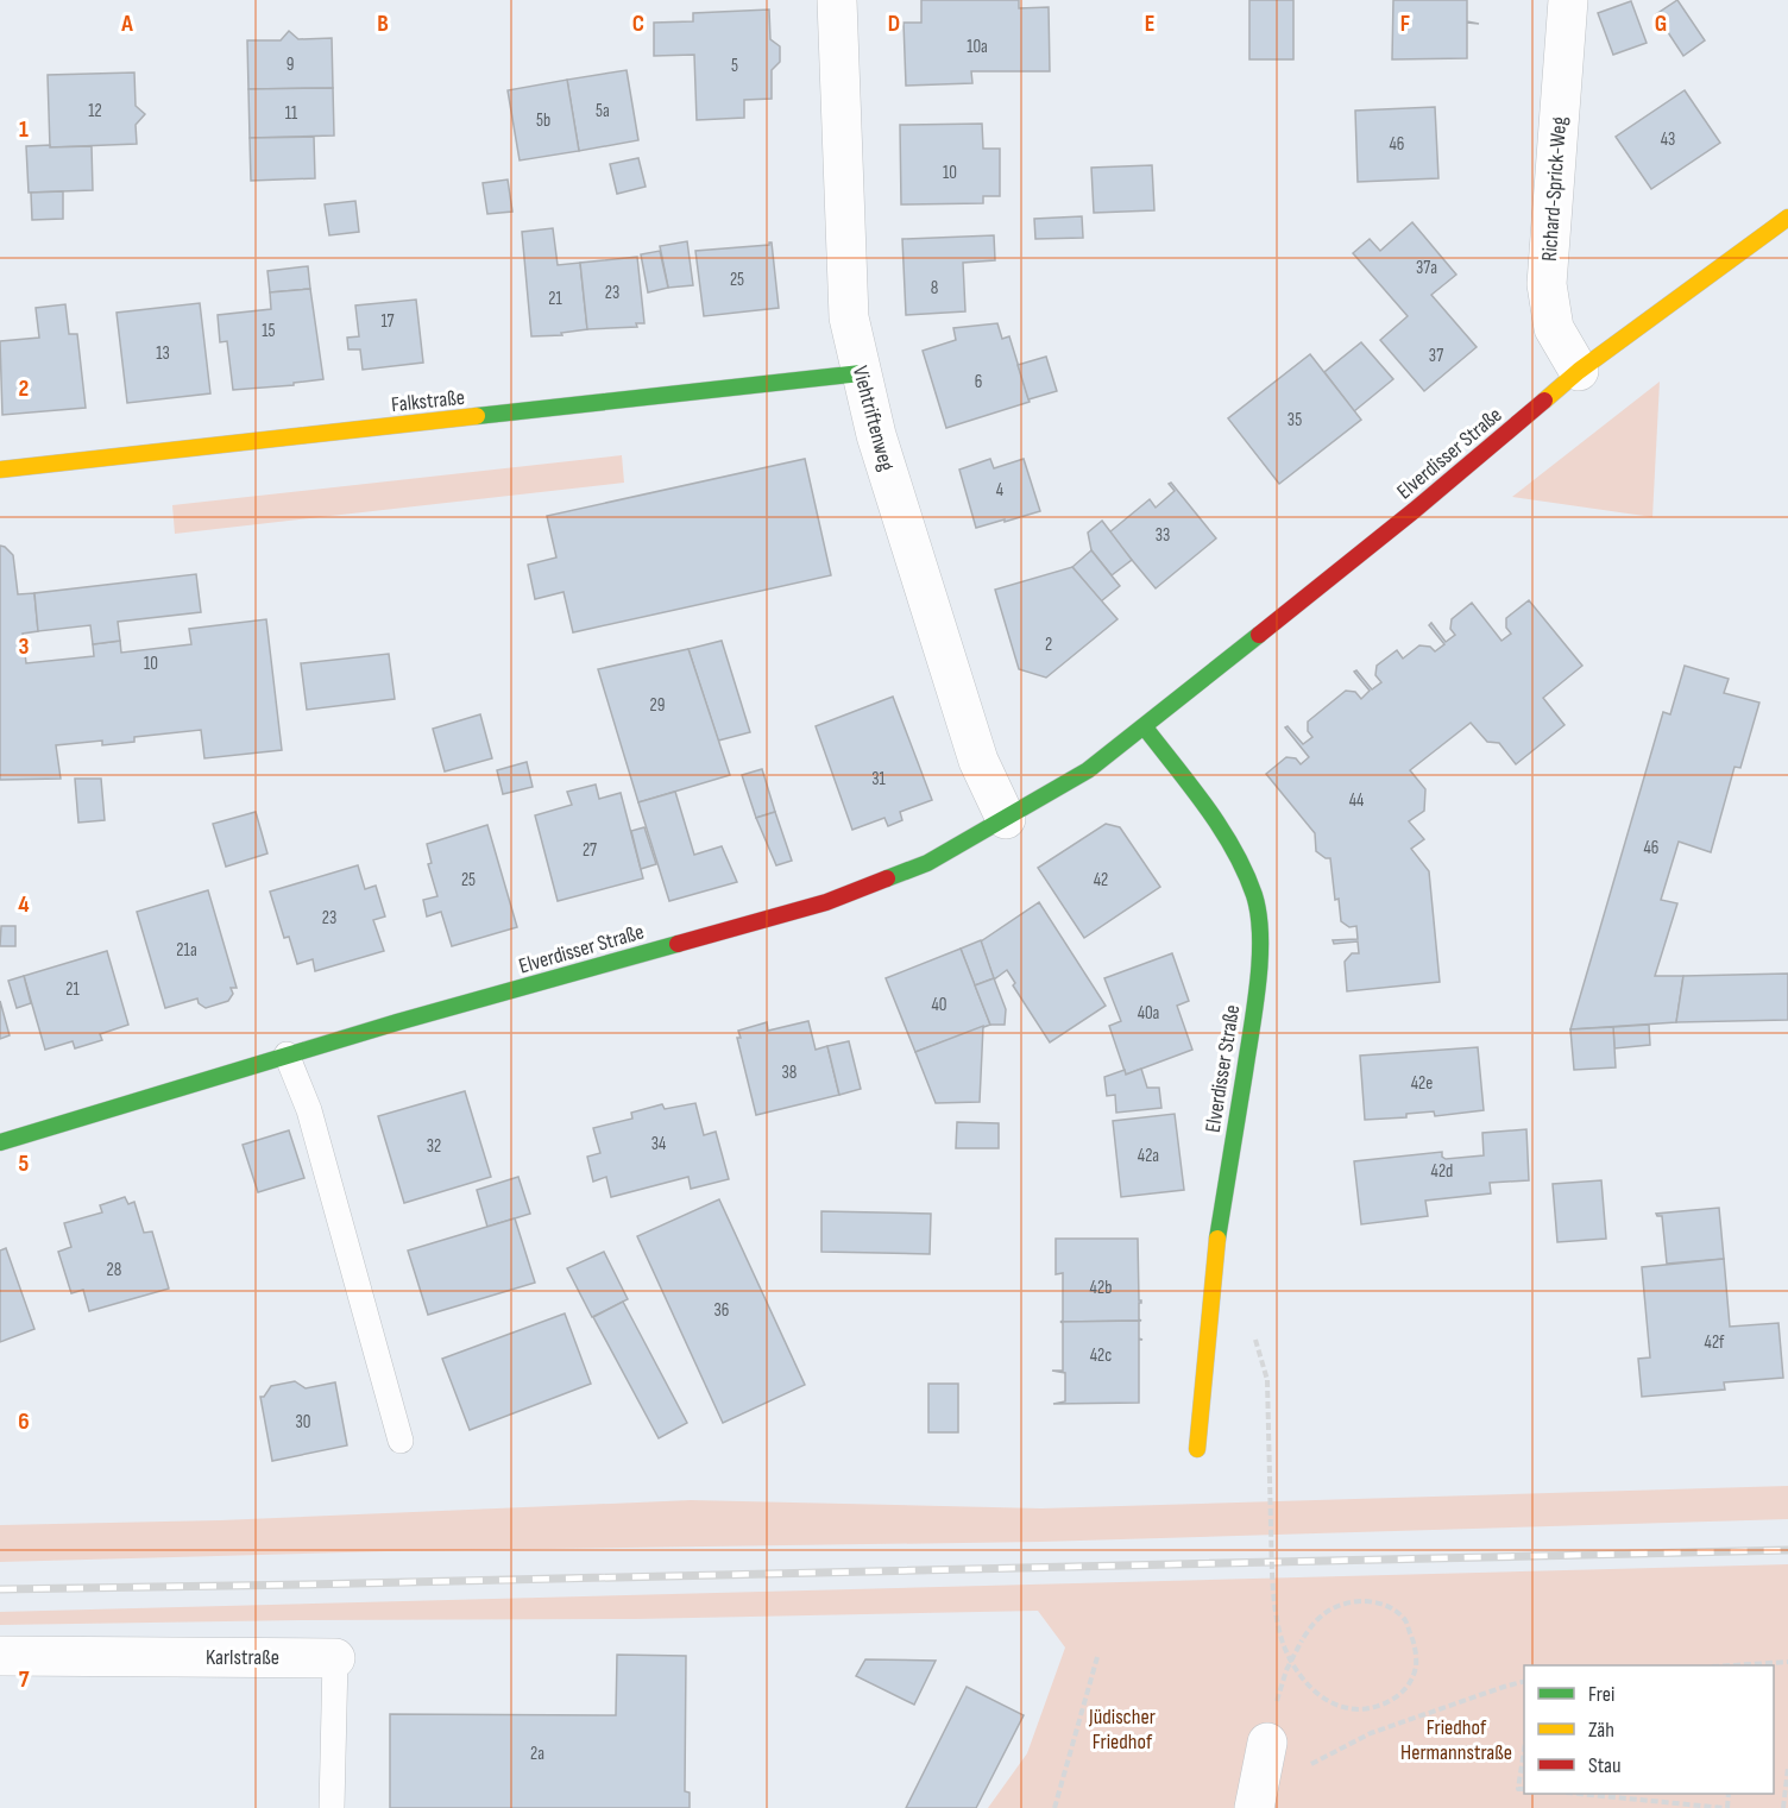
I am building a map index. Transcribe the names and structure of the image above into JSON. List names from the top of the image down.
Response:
{
  "streets": {
    "main road": ["Falkstraße", "Elverdisser Straße"],
    "street": ["Richard-Sprick-Weg", "Viehtriftenweg", "Karlstraße"]
  },
  "crossings": [
    ["Richard-Sprick-Weg", "Elverdisser Straße"],
    ["Falkstraße", "Viehtriftenweg"],
    ["Viehtriftenweg", "Elverdisser Straße"]
  ],
  "parks": ["Jüdischer Friedhof", "Friedhof Hermannstraße"],
  "house_numbers": [
    "10a",
    "9",
    "5",
    "12",
    "5a",
    "11",
    "5b",
    "43",
    "46",
    "10",
    "37a",
    "25",
    "8",
    "23",
    "21",
    "17",
    "15",
    "13",
    "37",
    "6",
    "35",
    "4",
    "33",
    "2",
    "10",
    "29",
    "31",
    "44",
    "46",
    "27",
    "25",
    "42",
    "23",
    "21a",
    "21",
    "40",
    "40a",
    "38",
    "42e",
    "34",
    "32",
    "42a",
    "42d",
    "28",
    "42b",
    "36",
    "42f",
    "42c",
    "30",
    "2a"
  ],
  "legend": ["Frei", "Zäh", "Stau"],
  "grid": {
    "columns": [
      "A",
      "B",
      "C",
      "D",
      "E",
      "F",
      "G"
    ],
    "rows": [
      "1",
      "2",
      "3",
      "4",
      "5",
      "6",
      "7"
    ]
  }
}
